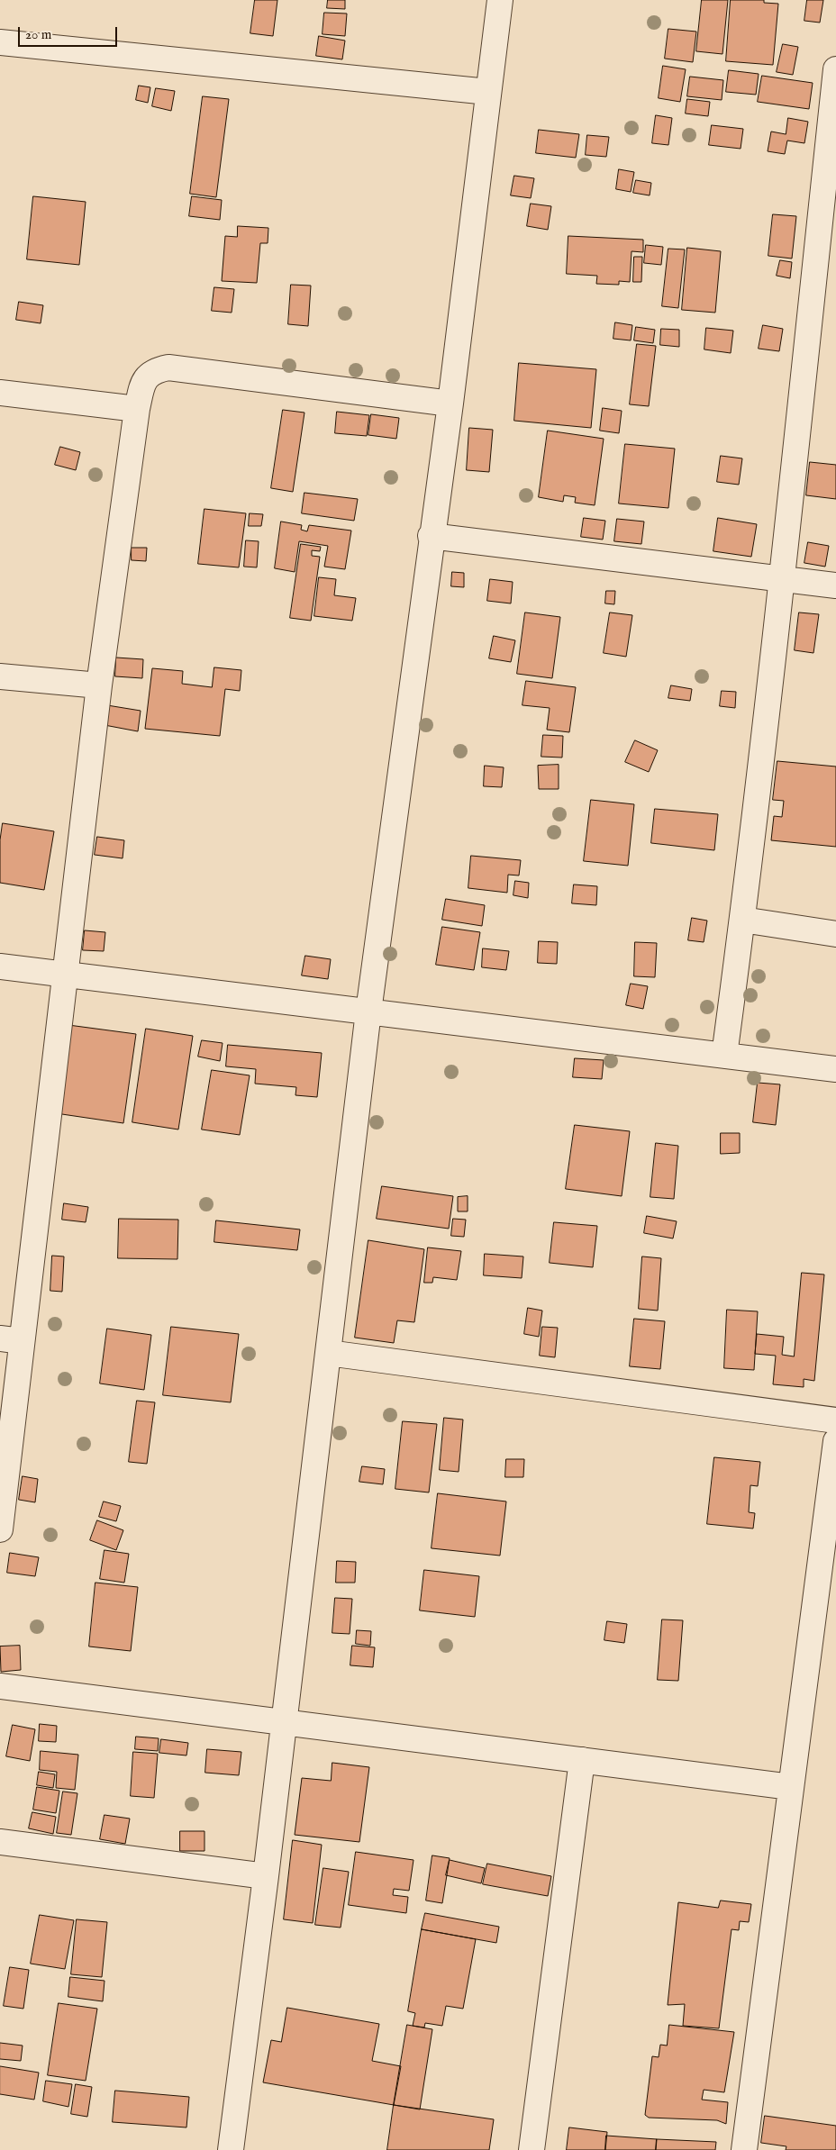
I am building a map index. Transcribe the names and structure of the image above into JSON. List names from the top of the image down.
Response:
{
  "scale_bar": "20 m"
}
